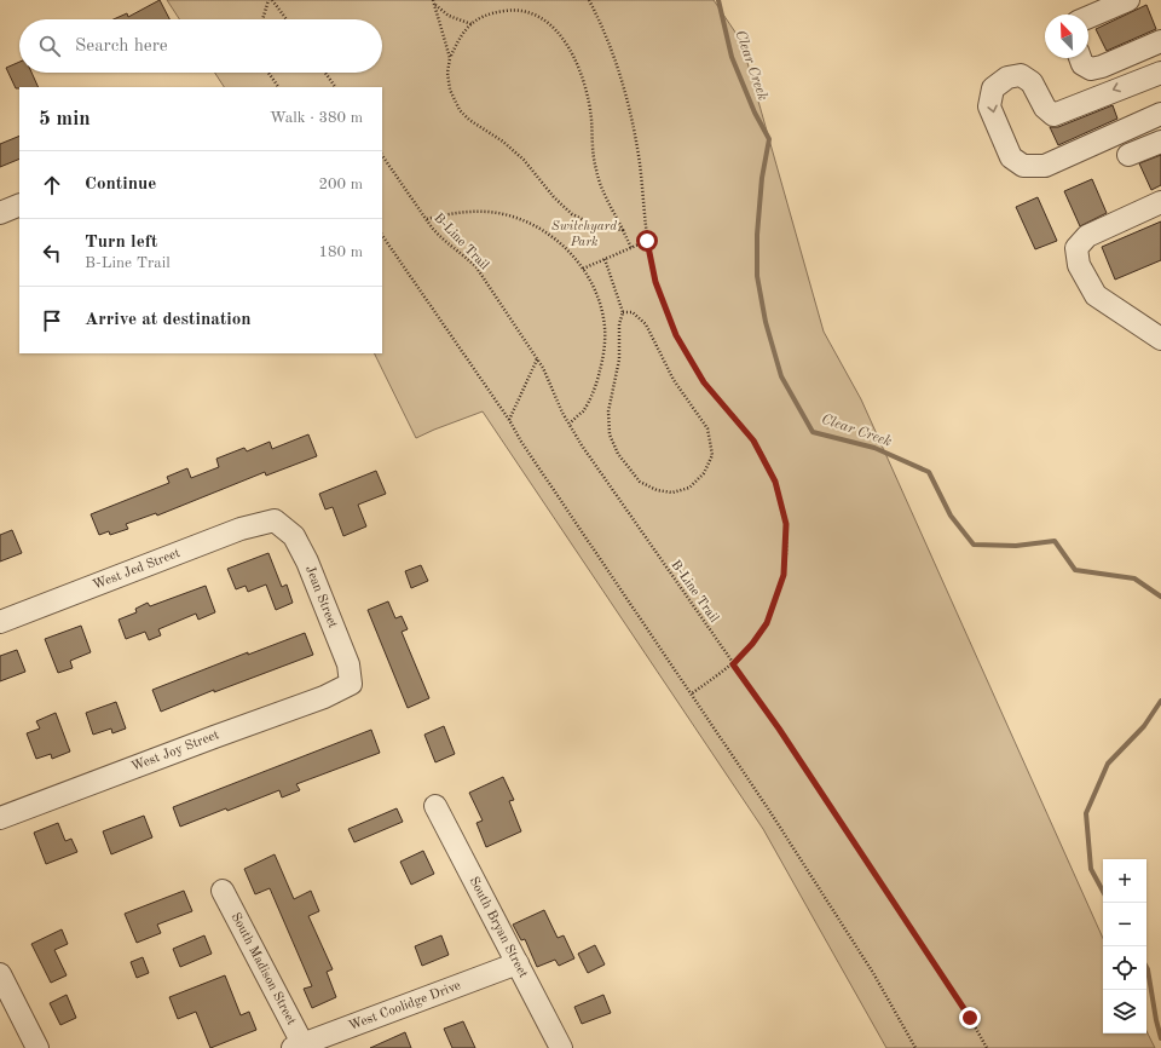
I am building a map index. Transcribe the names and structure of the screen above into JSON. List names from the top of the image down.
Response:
{
  "streets": {
    "street": [
      "West Jed Street",
      "Jean Street",
      "West Joy Street",
      "South Bryan Street",
      "South Madison Street",
      "West Coolidge Drive"
    ],
    "path": ["B-Line Trail"]
  },
  "crossings": [
    ["West Jed Street", "Jean Street"],
    ["Jean Street", "West Joy Street"],
    ["South Bryan Street", "West Coolidge Drive"],
    ["South Madison Street", "West Coolidge Drive"]
  ],
  "water": ["Clear Creek"],
  "parks": ["Switchyard Park"],
  "north": "top left",
  "page": {
    "search": "Search here",
    "heading": ["5 min", "Walk · 380 m"],
    "list": [
      ["Continue", "200 m"],
      ["Turn left", "B-Line Trail", "180 m"],
      "Arrive at destination"
    ],
    "map_buttons": ["+", "−"]
  }
}
